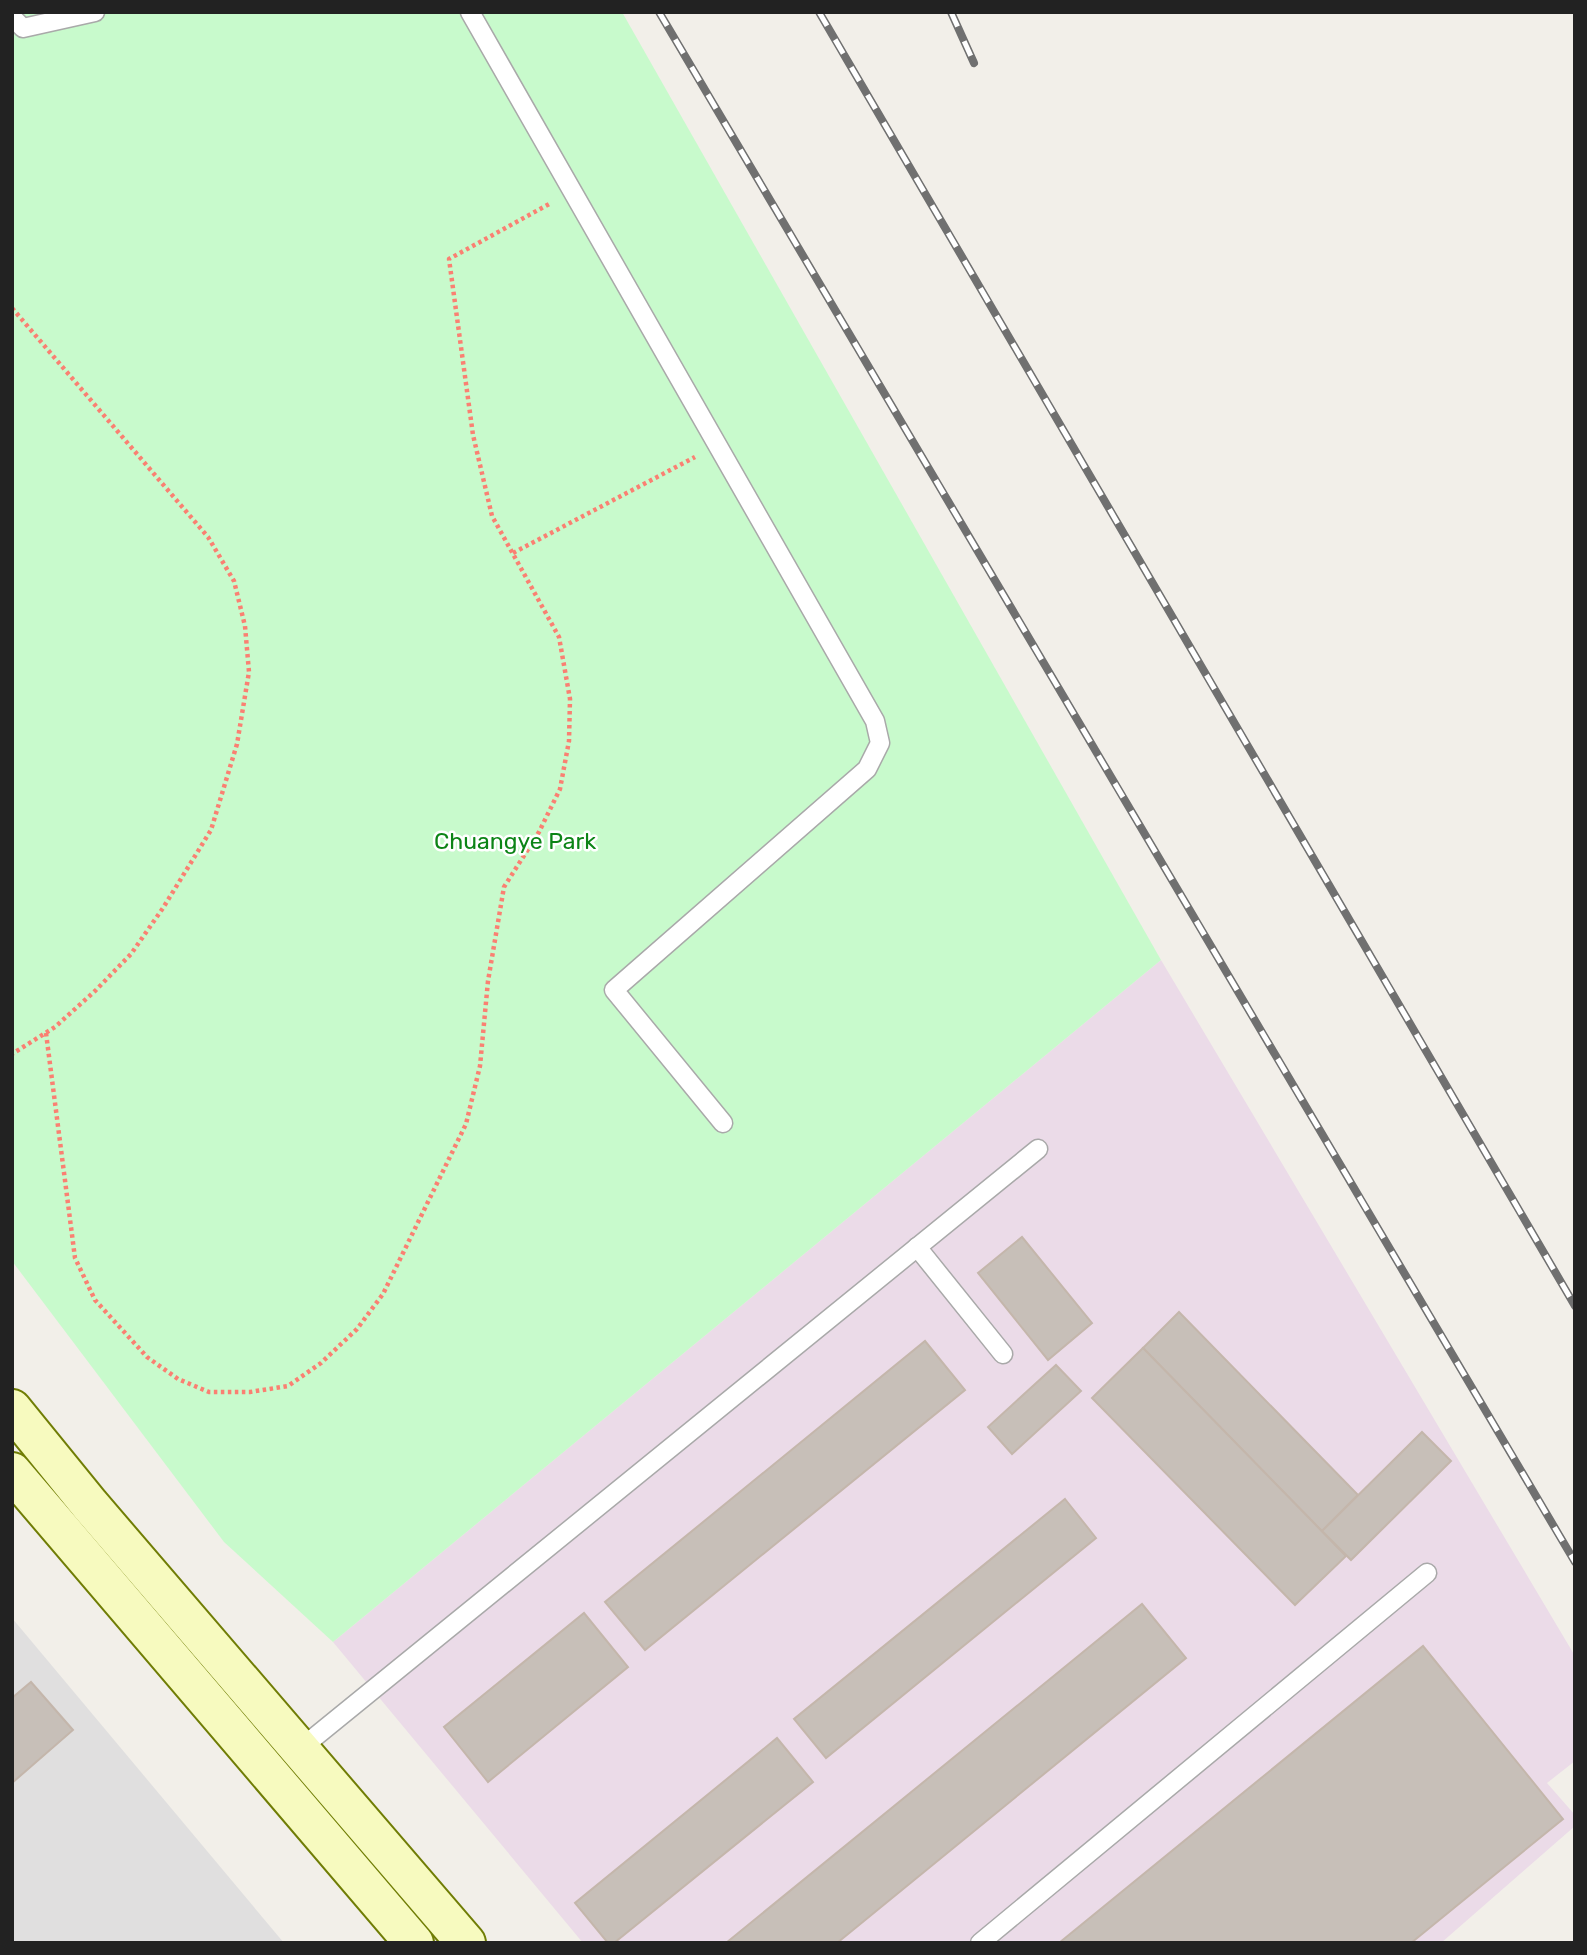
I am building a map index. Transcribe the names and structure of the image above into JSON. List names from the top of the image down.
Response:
{
  "parks": ["Chuangye Park"]
}
